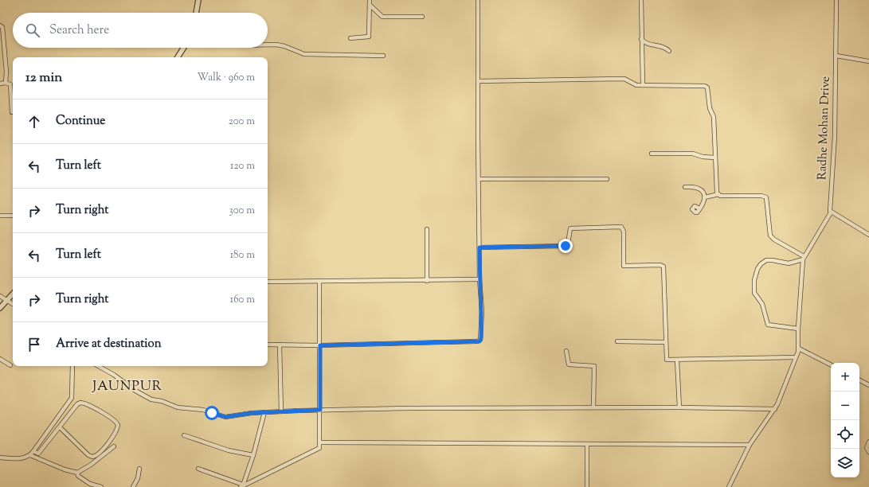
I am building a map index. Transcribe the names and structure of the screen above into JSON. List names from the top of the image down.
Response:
{
  "streets": {
    "street": ["Radhe Mohan Drive"]
  },
  "districts": ["JAUNPUR"],
  "page": {
    "search": "Search here",
    "heading": ["12 min", "Walk · 960 m"],
    "list": [
      ["Continue", "200 m"],
      ["Turn left", "120 m"],
      ["Turn right", "300 m"],
      ["Turn left", "180 m"],
      ["Turn right", "160 m"],
      "Arrive at destination"
    ],
    "map_buttons": ["+", "−"]
  }
}
